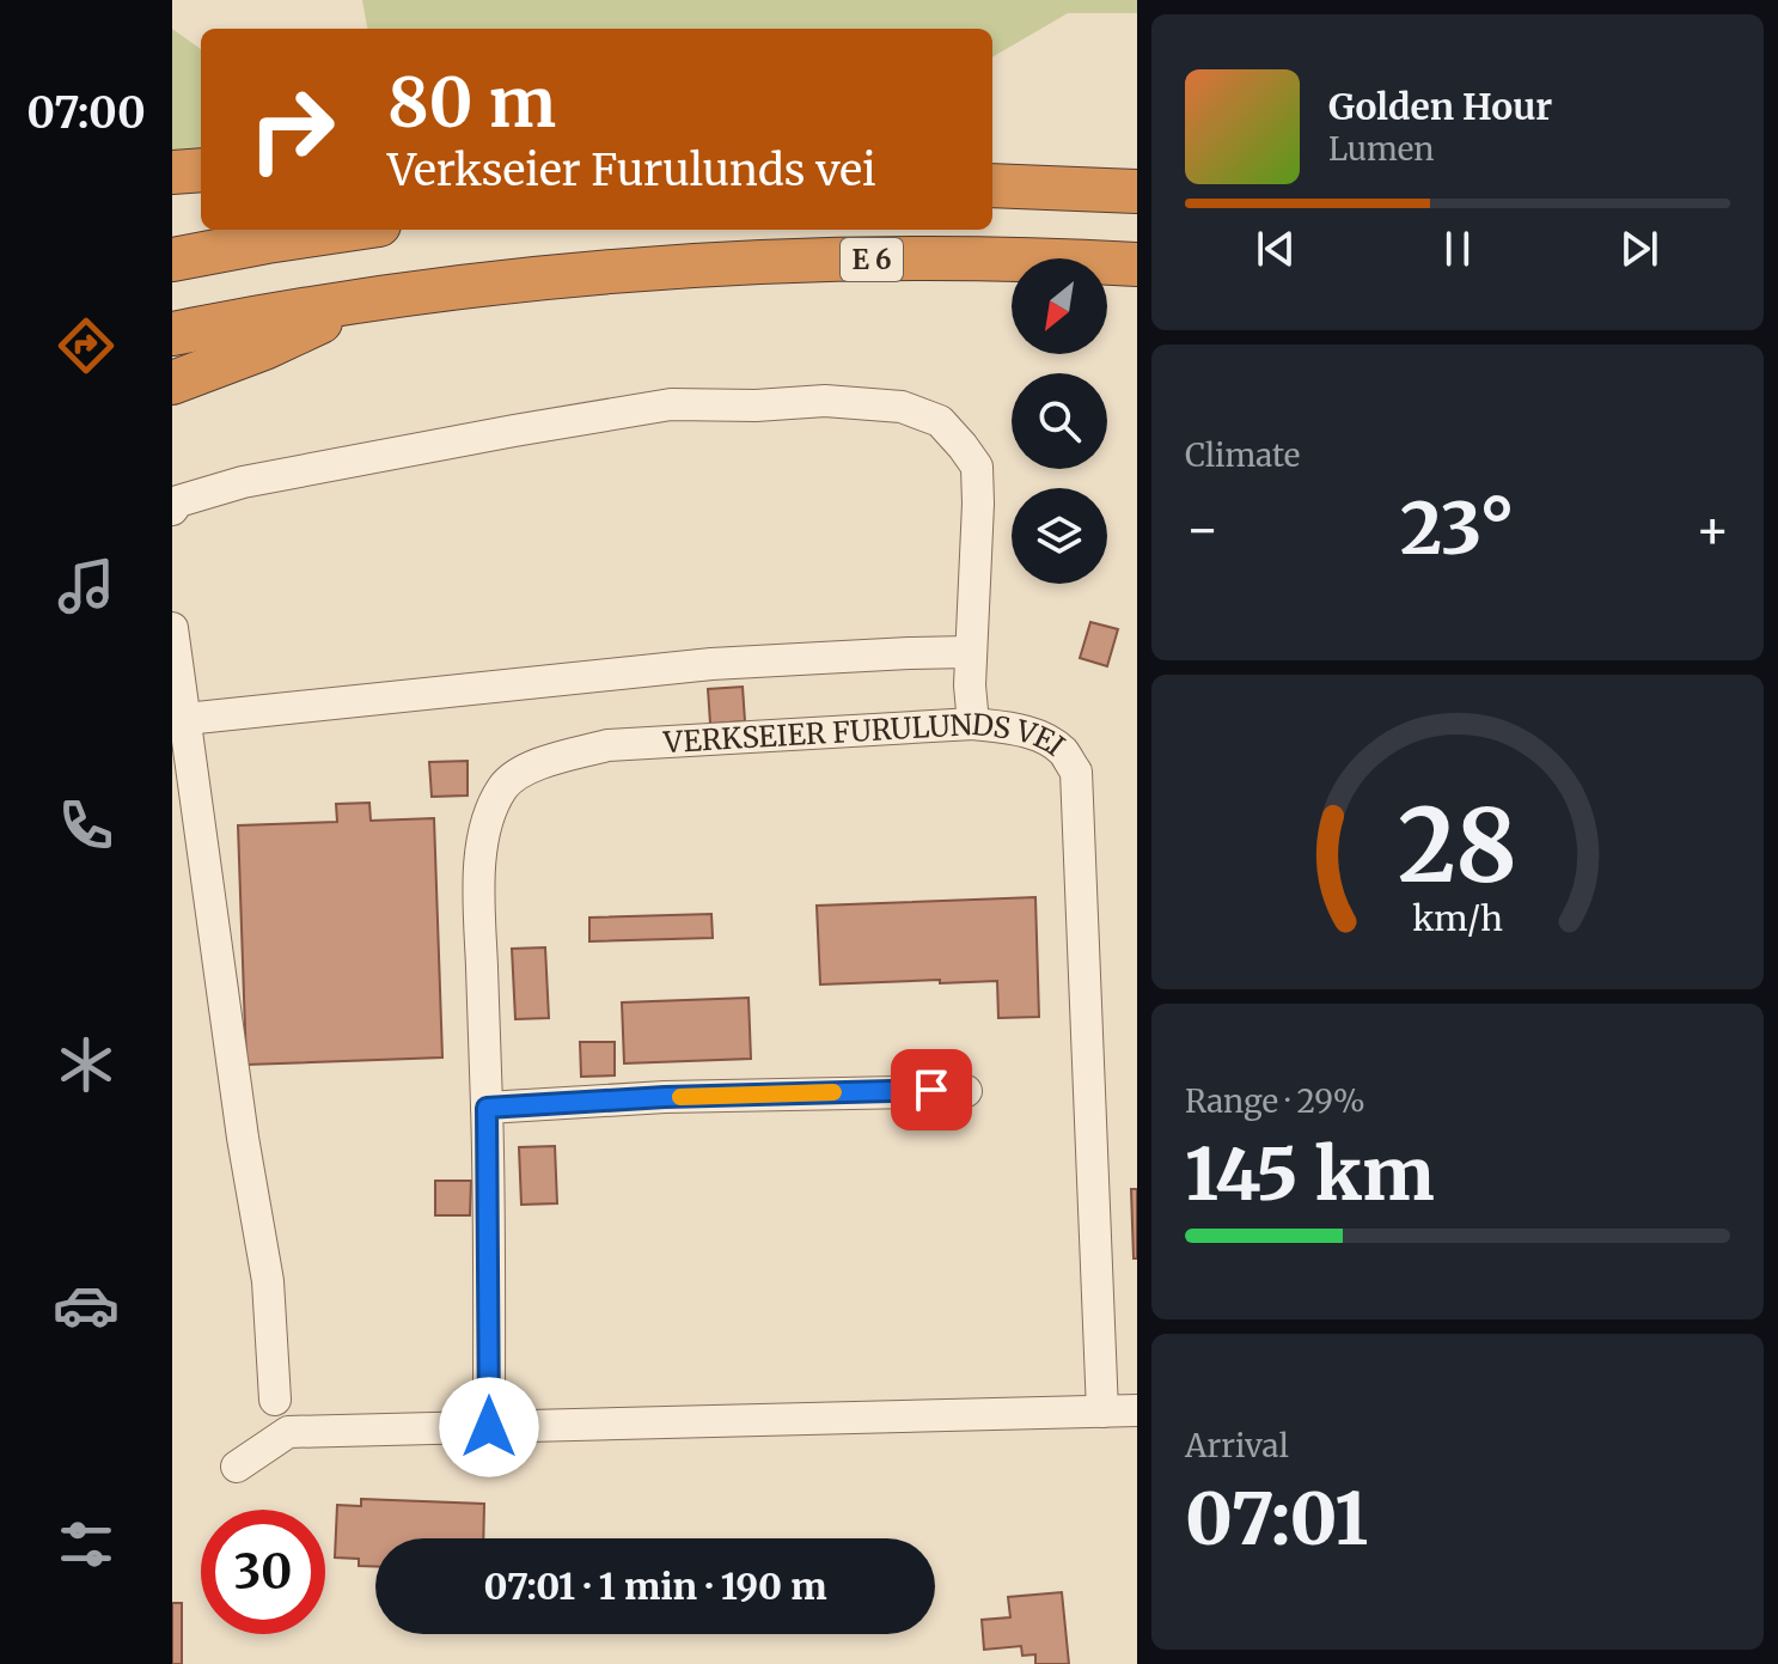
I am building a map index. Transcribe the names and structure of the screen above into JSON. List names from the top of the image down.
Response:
{
  "streets": {
    "highway": ["E 6"],
    "street": ["VERKSEIER FURULUNDS VEI"]
  },
  "north": "bottom left",
  "page": {
    "tabs": "07:00",
    "turn": ["80 m", "Verkseier Furulunds vei"],
    "song": ["Golden Hour", "Lumen"],
    "tile": [
      "Climate",
      ["Range · 29%", "145 km"],
      ["Arrival", "07:01"]
    ],
    "heat": ["−", "23°", "+"],
    "limit": "30",
    "trip": "07:01 · 1 min · 190 m",
    "gauge": ["28", "km/h"]
  }
}
